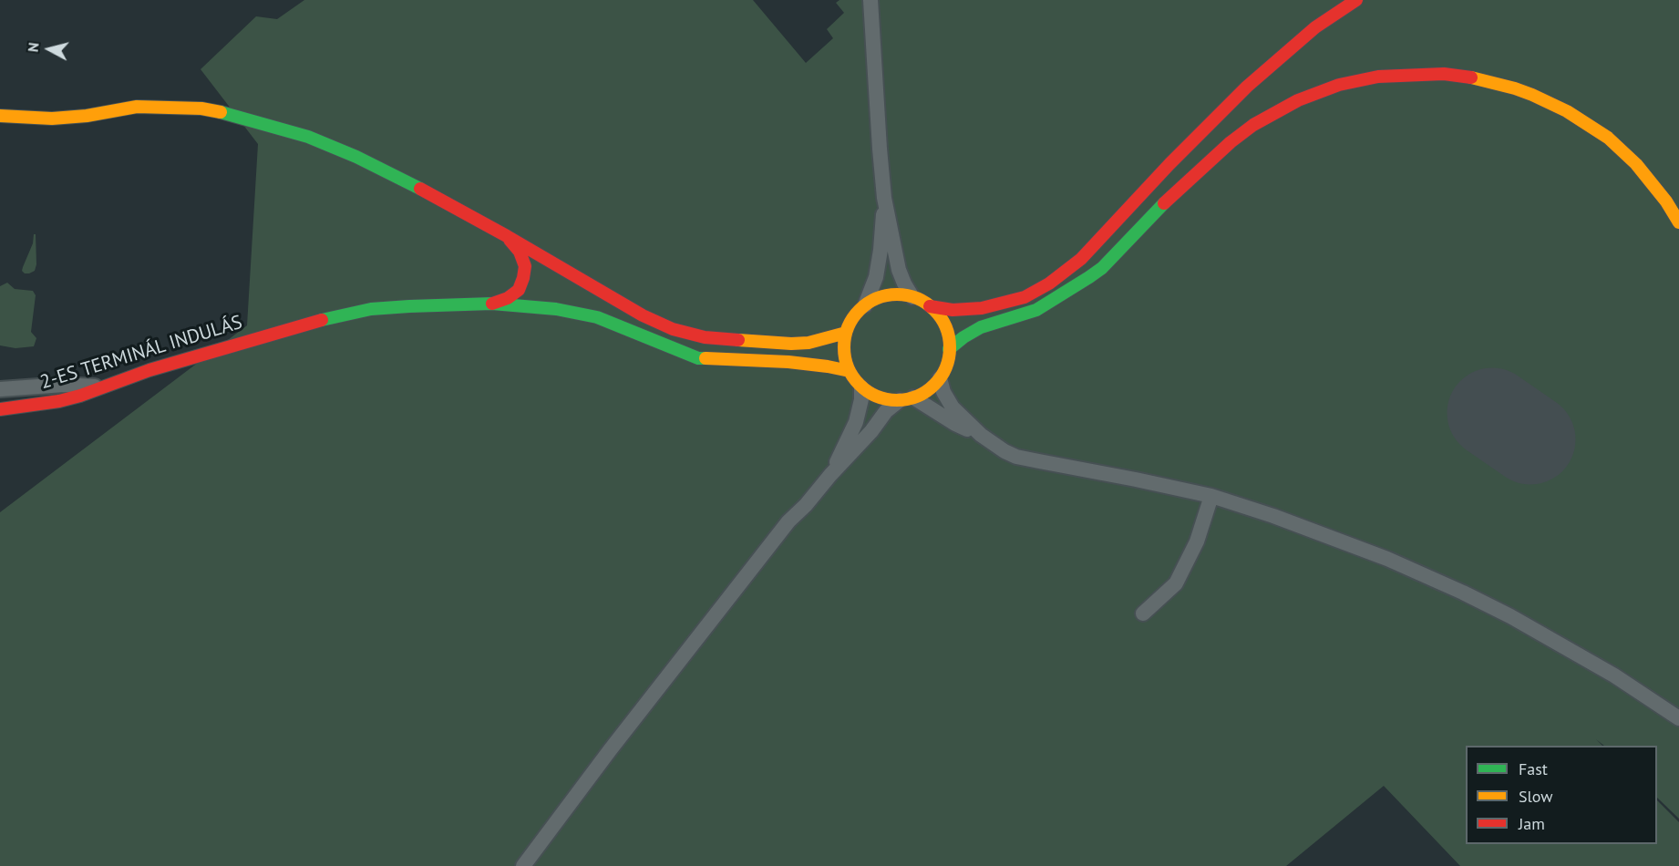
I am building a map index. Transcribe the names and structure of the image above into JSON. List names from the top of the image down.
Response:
{
  "streets": {
    "main road": ["2-ES TERMINÁL INDULÁS"]
  },
  "legend": ["Fast", "Slow", "Jam"],
  "north": "left"
}
